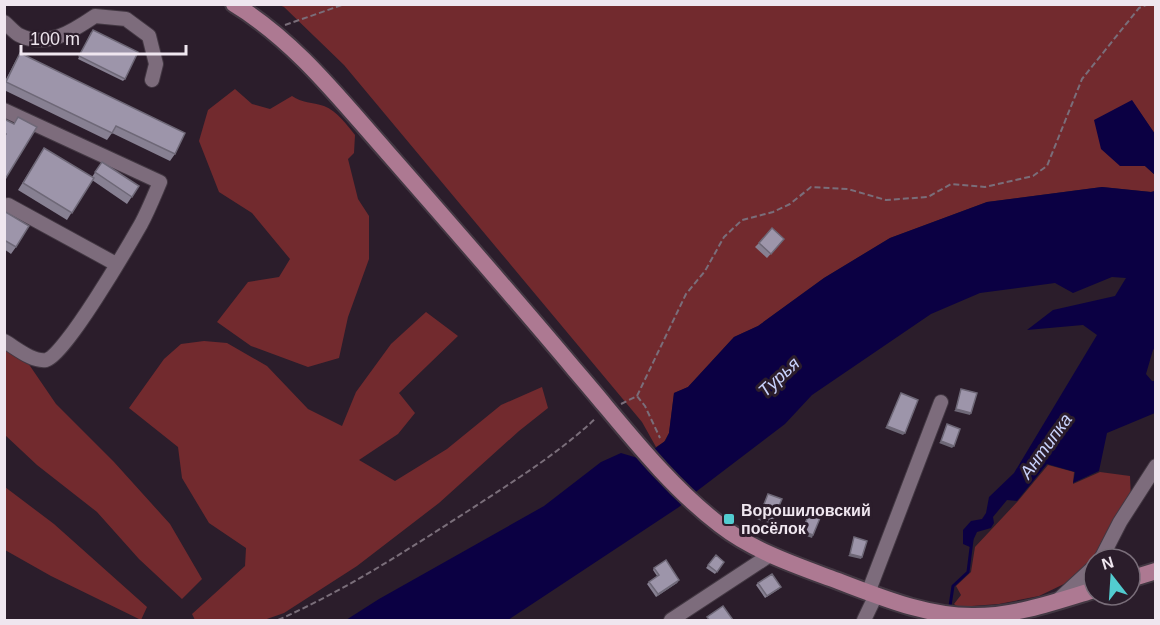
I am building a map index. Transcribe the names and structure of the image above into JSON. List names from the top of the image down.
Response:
{
  "water": ["Турья", "Антипка"],
  "places": {
    "transit": ["Ворошиловский посёлок"]
  },
  "scale_bar": "100 m",
  "north": "top"
}
